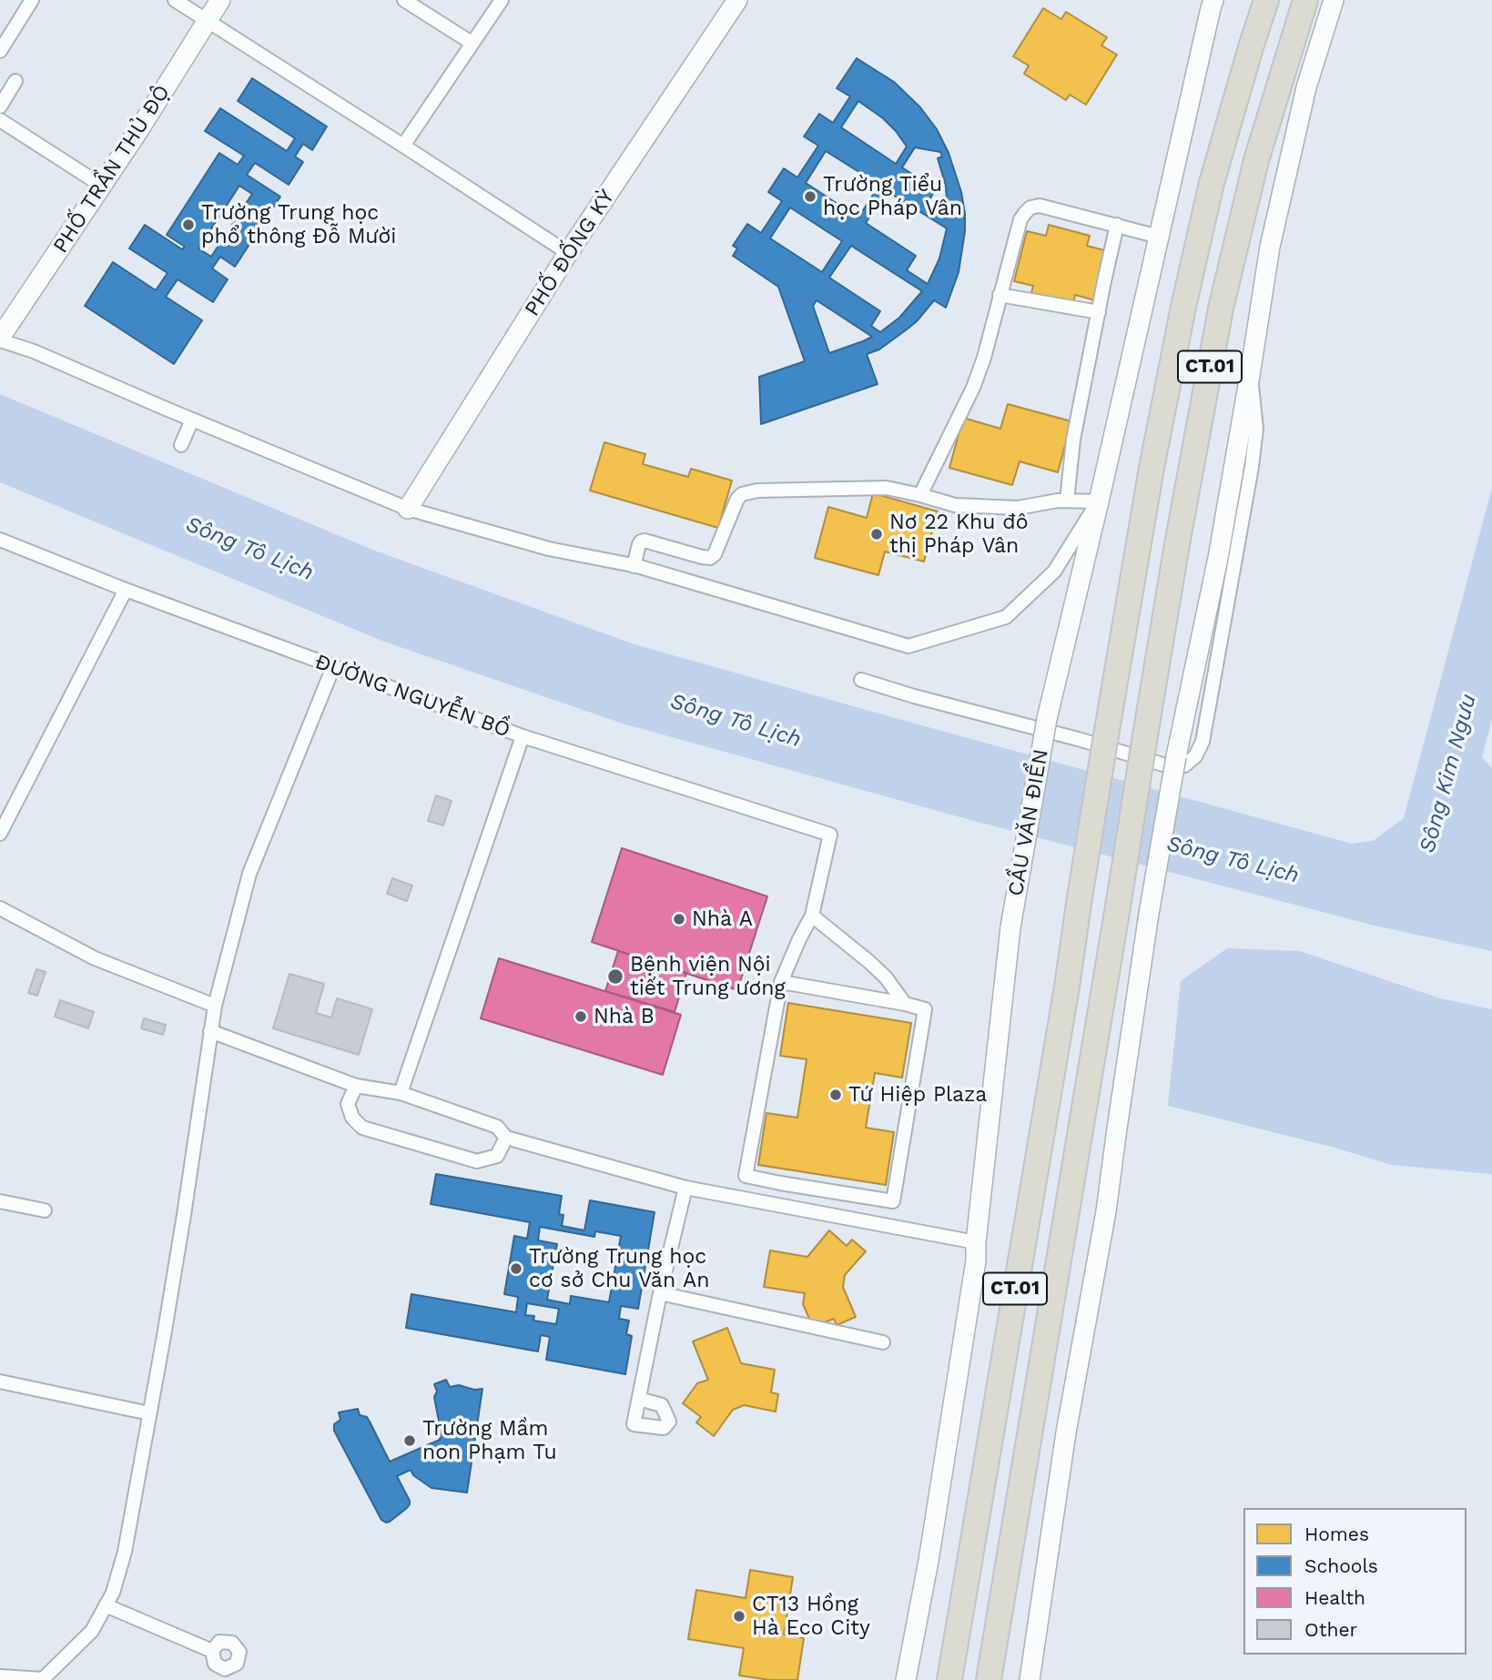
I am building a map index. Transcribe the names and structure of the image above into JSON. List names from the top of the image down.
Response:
{
  "streets": {
    "highway": ["CT.01"],
    "street": [
      "PHỐ TRẦN THỦ ĐỘ",
      "PHỐ ĐỐNG KỲ",
      "ĐƯỜNG NGUYỄN BỒ",
      "CẦU VĂN ĐIỂN"
    ]
  },
  "water": ["Sông Tô Lịch", "Sông Kim Ngưu"],
  "places": [
    "Trường Tiểu học Pháp Vân",
    "Trường Trung học phổ thông Đỗ Mười",
    "Nơ 22 Khu đô thị Pháp Vân",
    "Nhà A",
    "Bệnh viện Nội tiết Trung ương",
    "Nhà B",
    "Tứ Hiệp Plaza",
    "Trường Trung học cơ sở Chu Văn An",
    "Trường Mầm non Phạm Tu",
    "CT13 Hồng Hà Eco City"
  ],
  "legend": [
    "Homes",
    "Schools",
    "Health",
    "Other"
  ]
}
